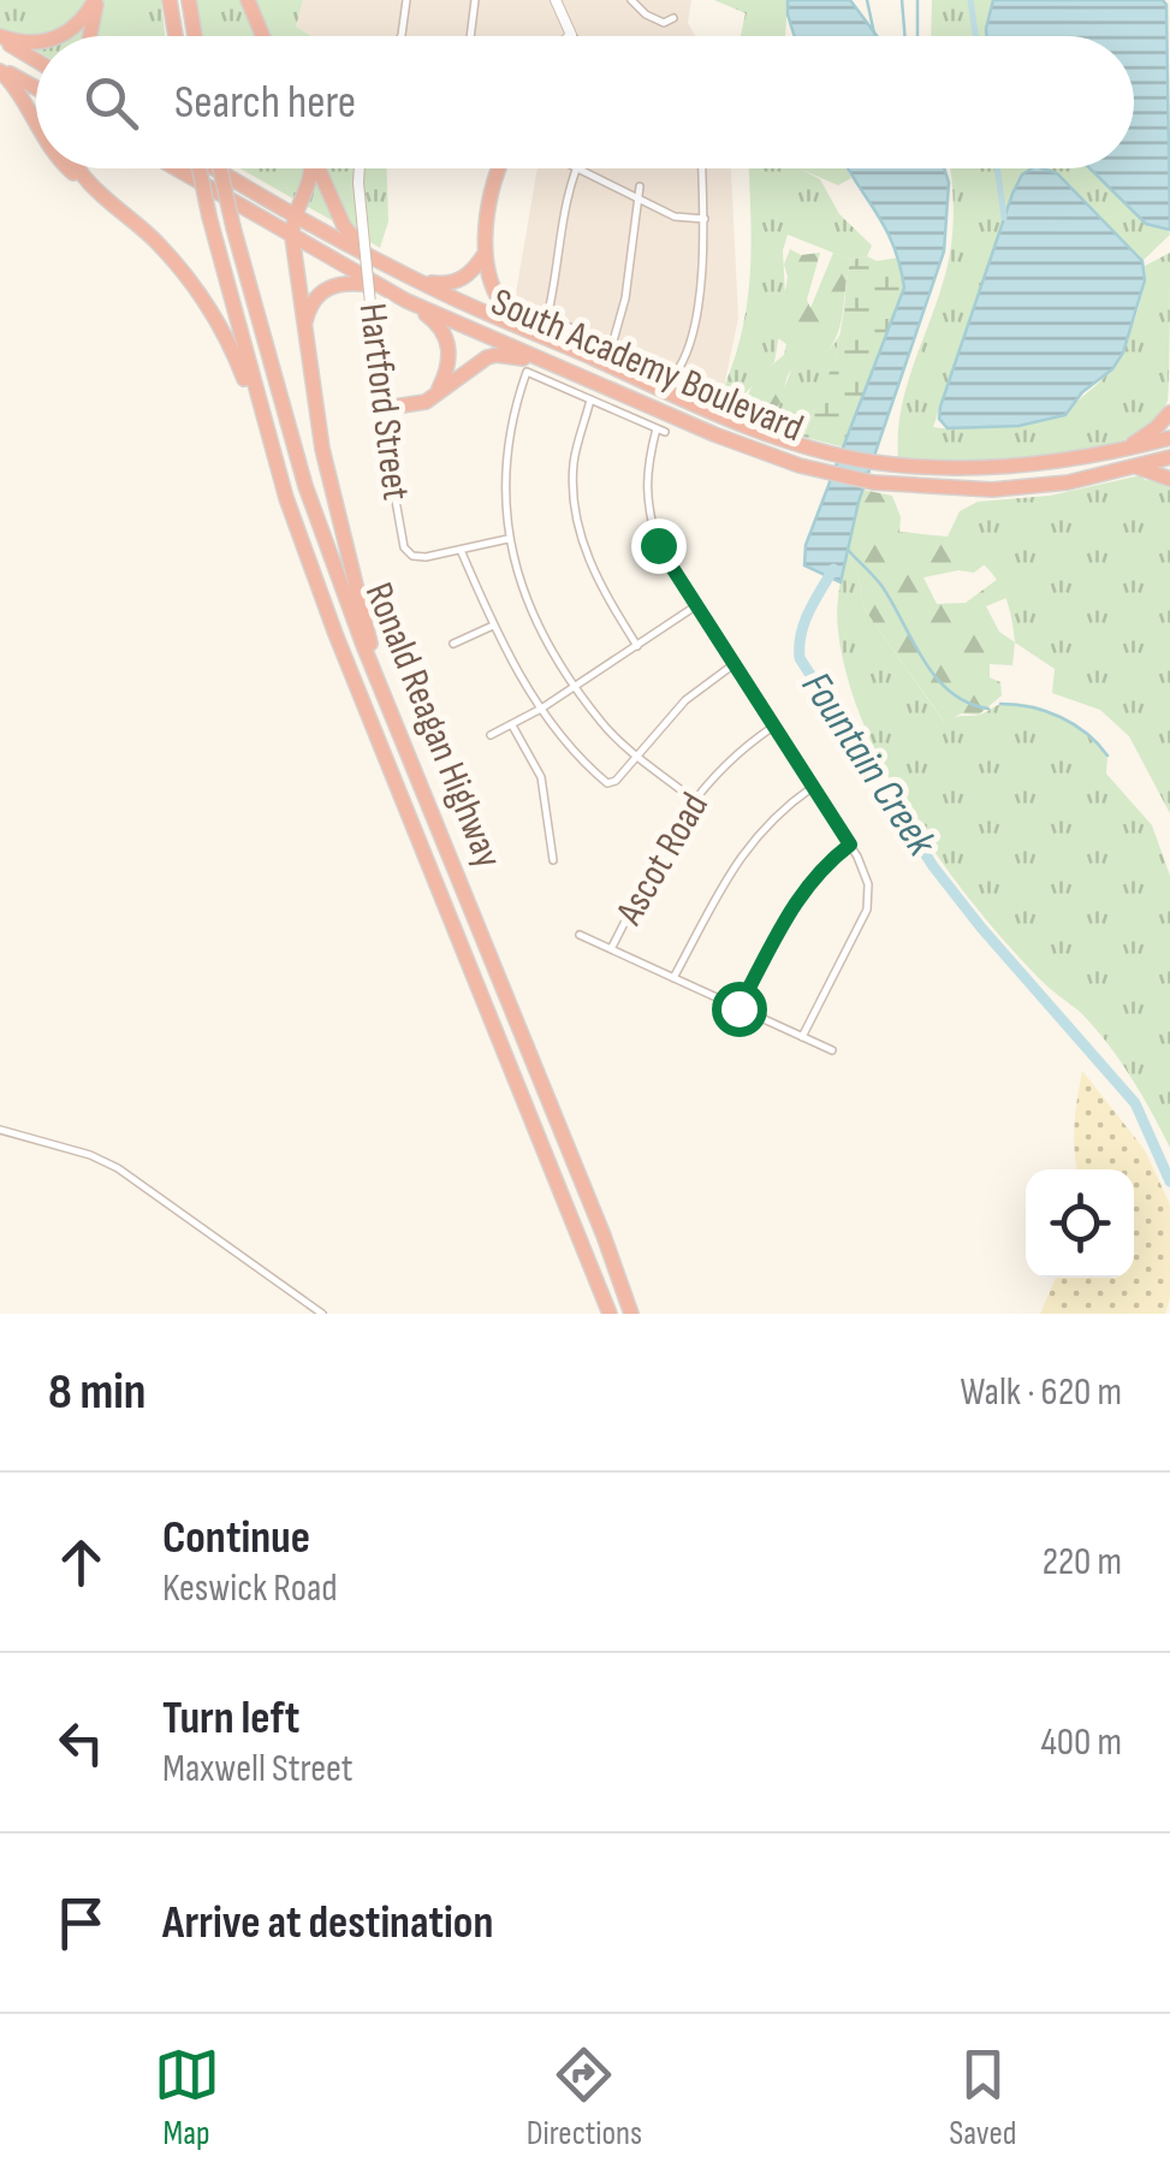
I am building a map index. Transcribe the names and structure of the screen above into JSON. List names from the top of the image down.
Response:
{
  "streets": {
    "highway": ["South Academy Boulevard", "Ronald Reagan Highway"],
    "street": ["Hartford Street", "Ascot Road"]
  },
  "water": ["Fountain Creek"],
  "page": {
    "search": "Search here",
    "heading": ["8 min", "Walk · 620 m"],
    "list": [
      ["Continue", "Keswick Road", "220 m"],
      ["Turn left", "Maxwell Street", "400 m"],
      "Arrive at destination"
    ],
    "nav": ["Map", "Directions", "Saved"]
  }
}
